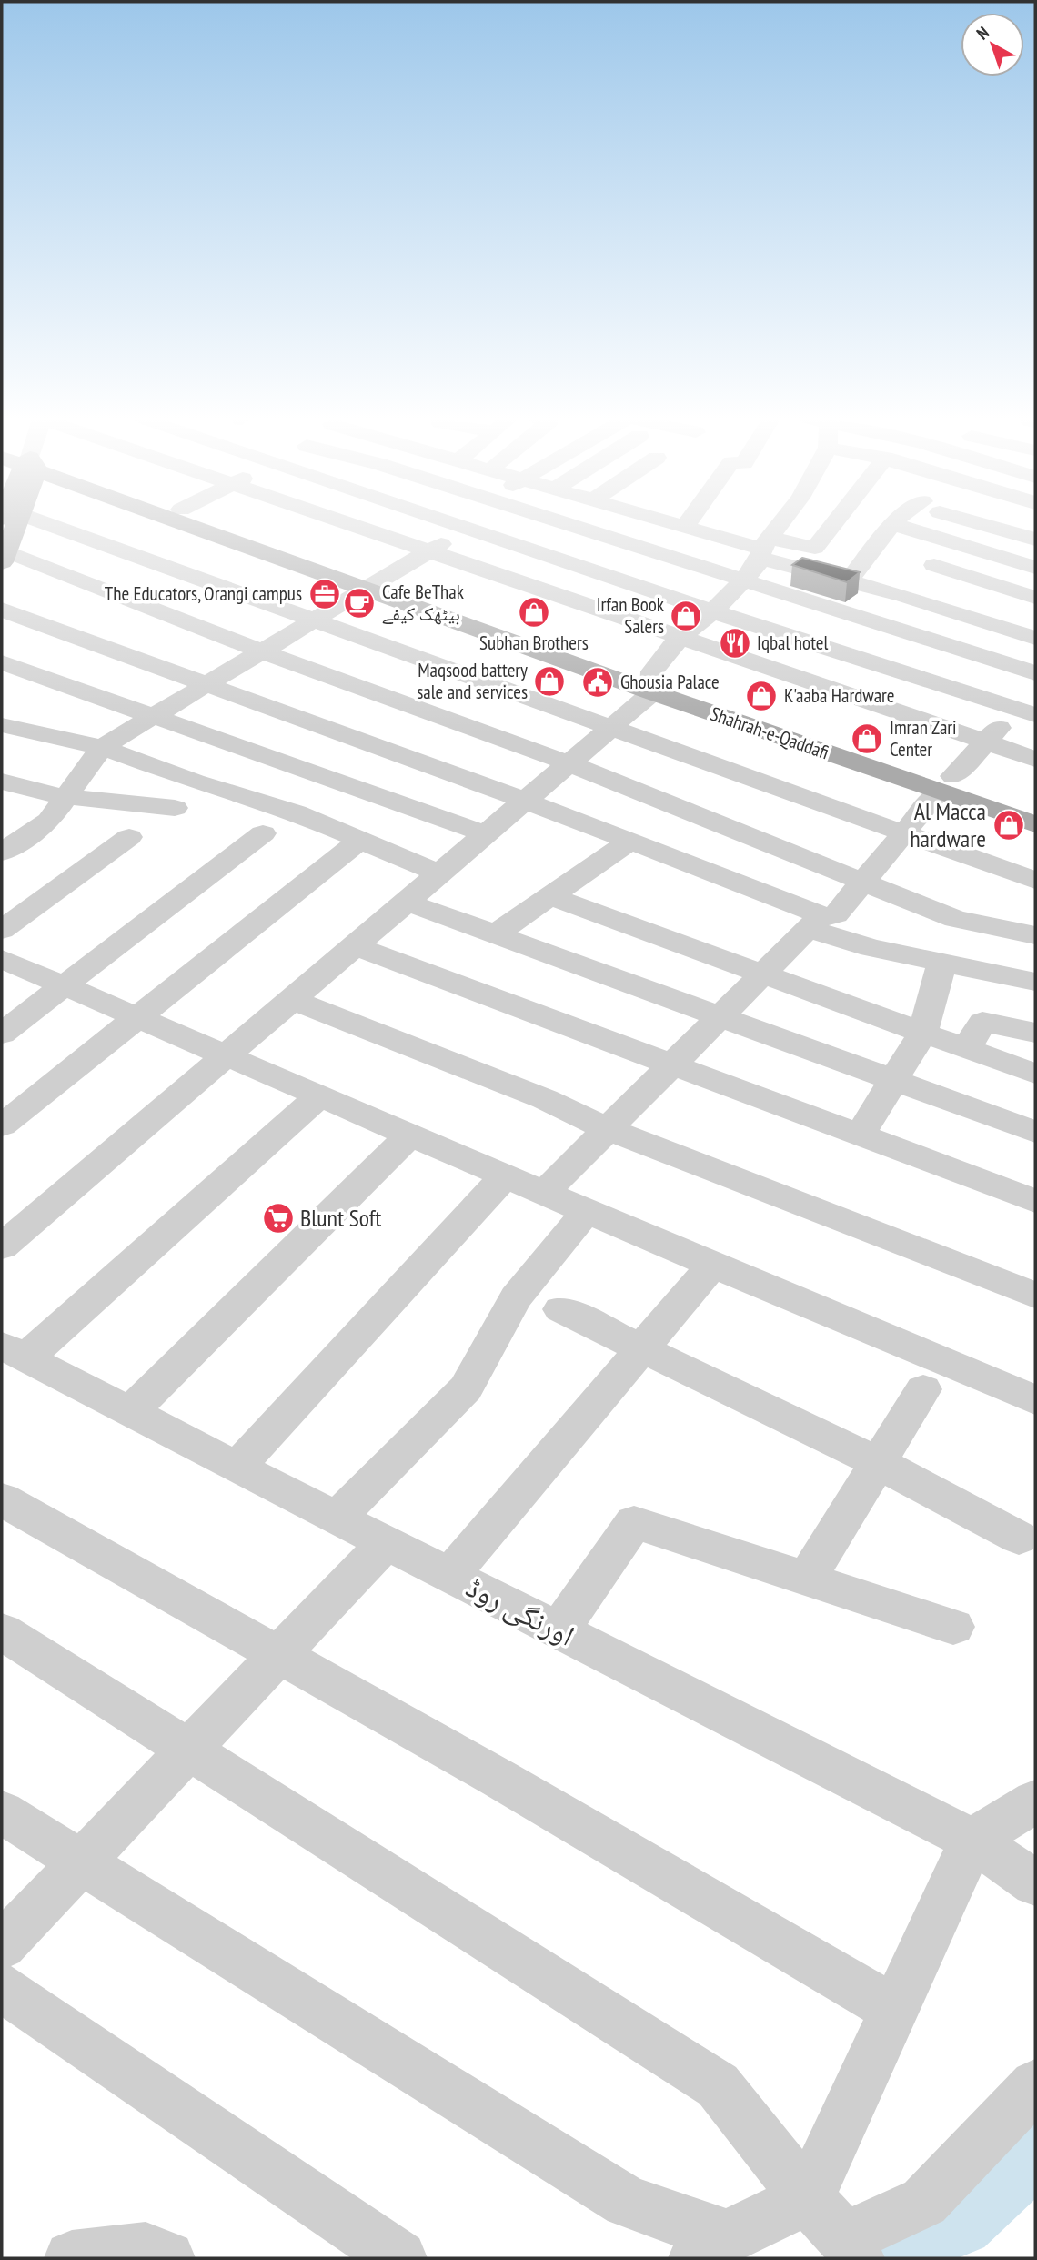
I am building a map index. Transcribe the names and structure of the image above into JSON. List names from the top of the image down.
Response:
{
  "streets": {
    "main road": ["Shahrah-e-Qaddafi"],
    "street": ["اورنگی روڈ"]
  },
  "places": {
    "office": ["The Educators, Orangi campus"],
    "cafe": ["Cafe BeThak بیٹھک کیفے"],
    "shop": [
      "Subhan Brothers",
      "Irfan Book Salers",
      "Maqsood battery sale and services",
      "K'aaba Hardware",
      "Imran Zari Center",
      "Al Macca hardware"
    ],
    "restaurant": ["Iqbal hotel"],
    "public building": ["Ghousia Palace"],
    "supermarket": ["Blunt Soft"]
  },
  "north": "top left"
}
